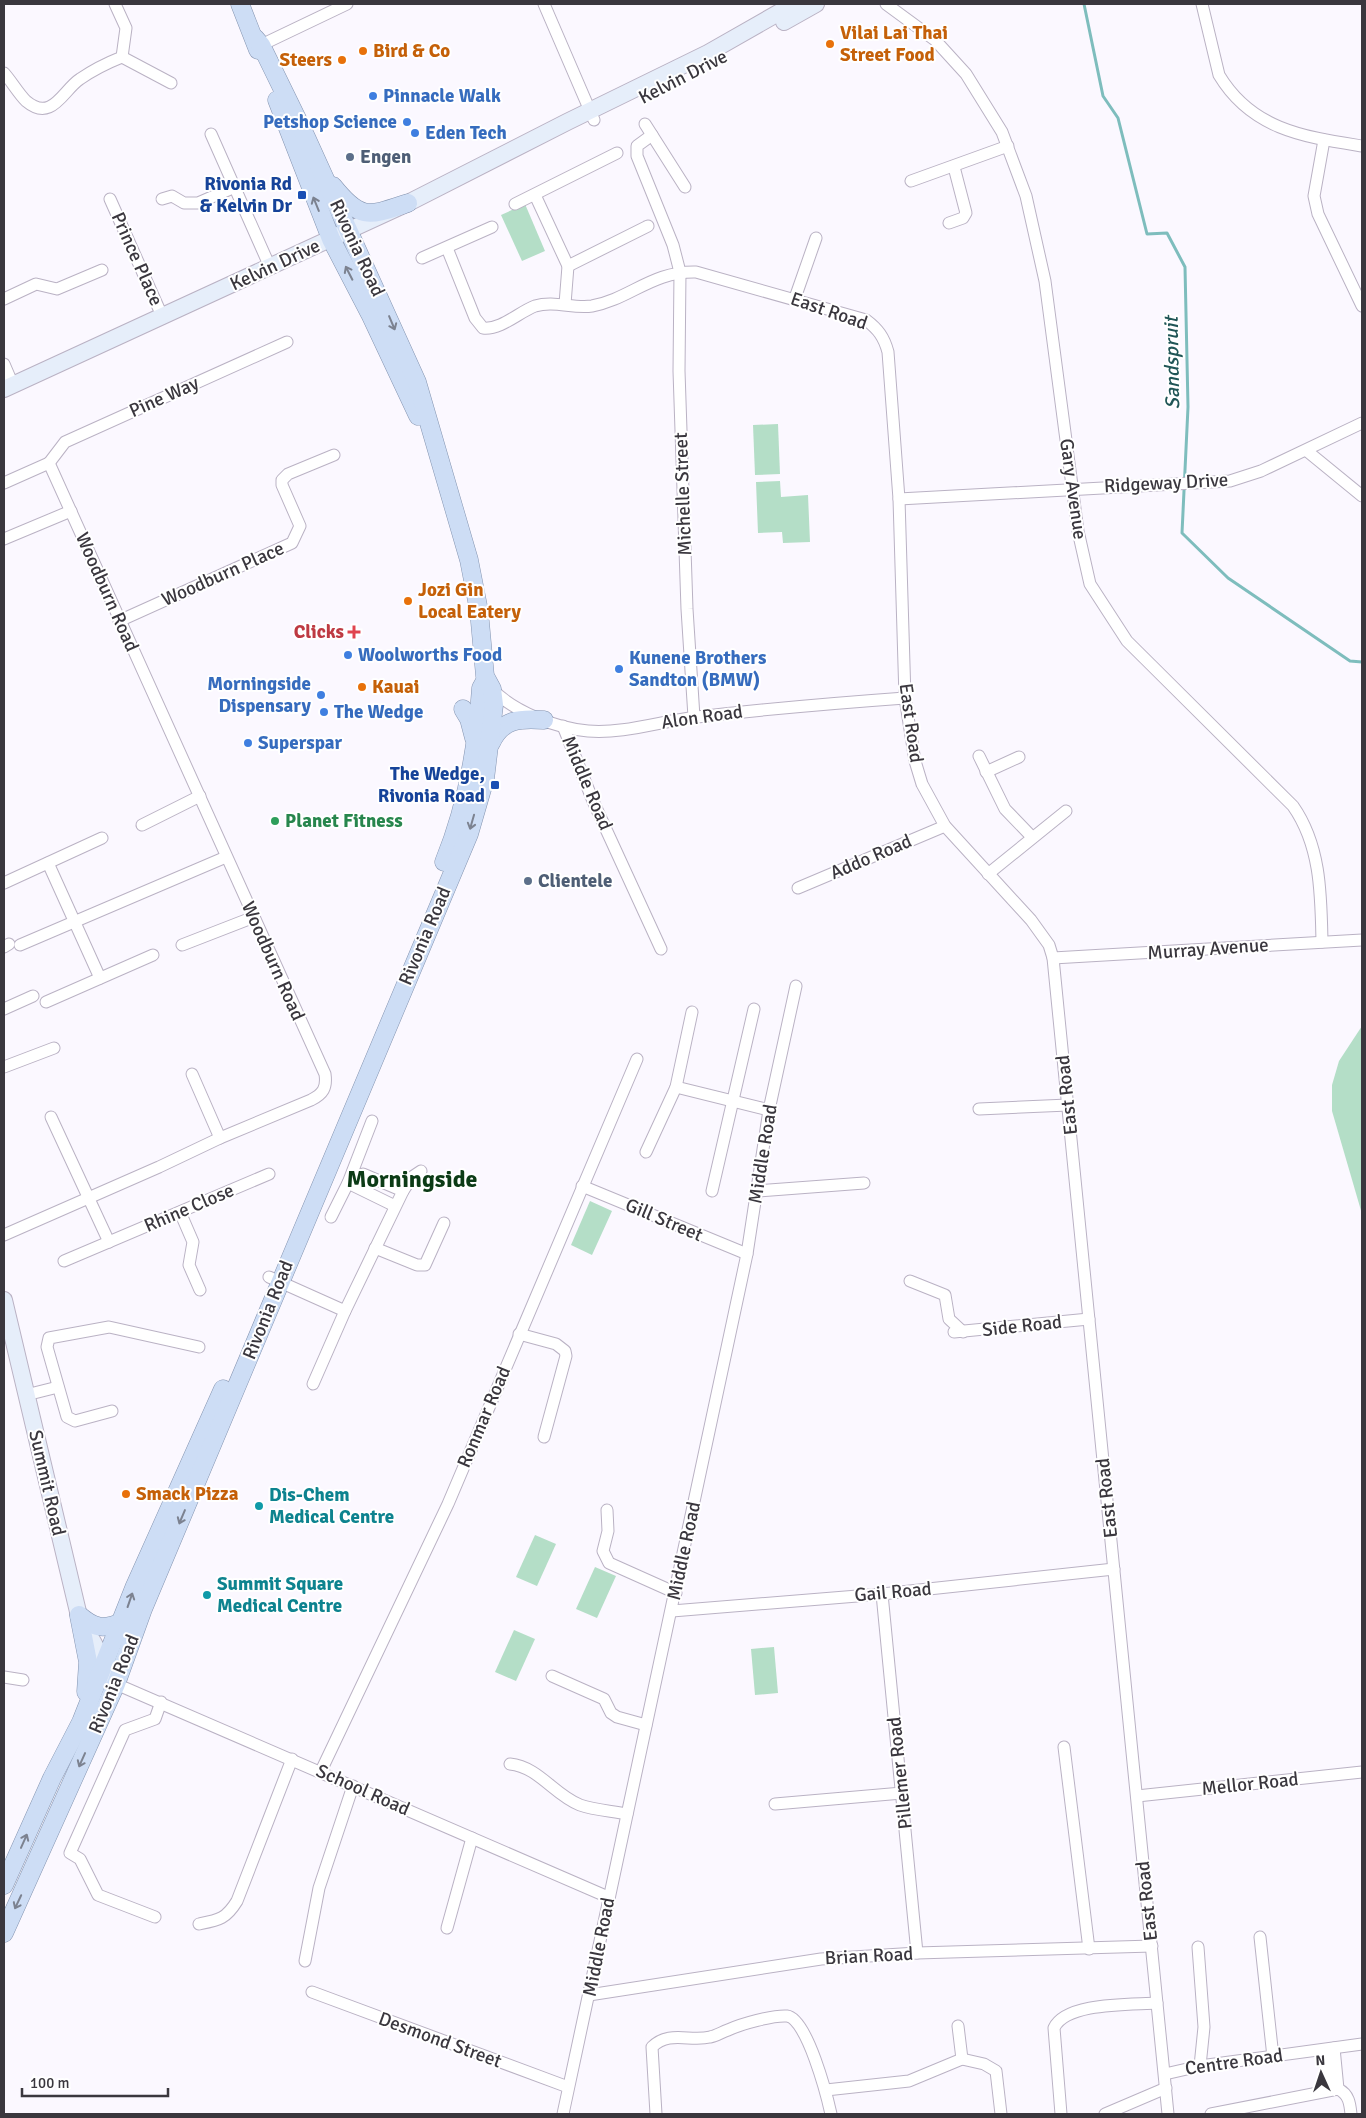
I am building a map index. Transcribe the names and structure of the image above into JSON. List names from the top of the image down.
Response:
{
  "streets": {
    "main road": ["Kelvin Drive", "Rivonia Road", "Summit Road"],
    "street": [
      "Prince Place",
      "East Road",
      "Pine Way",
      "Ridgeway Drive",
      "Gary Avenue",
      "Michelle Street",
      "Woodburn Place",
      "Woodburn Road",
      "Alon Road",
      "Middle Road",
      "Addo Road",
      "Murray Avenue",
      "Rhine Close",
      "Gill Street",
      "Side Road",
      "Ronmar Road",
      "Gail Road",
      "Pillemer Road",
      "Mellor Road",
      "School Road",
      "Brian Road",
      "Desmond Street",
      "Centre Road"
    ]
  },
  "crossings": [
    ["Kelvin Drive", "Rivonia Road"],
    ["Kelvin Drive", "Prince Place"],
    ["Rivonia Road", "Alon Road"],
    ["Rivonia Road", "Summit Road"],
    ["Rivonia Road", "School Road"],
    ["East Road", "Ridgeway Drive"],
    ["East Road", "Michelle Street"],
    ["East Road", "Alon Road"],
    ["East Road", "Addo Road"],
    ["East Road", "Murray Avenue"],
    ["East Road", "Side Road"],
    ["East Road", "Gail Road"],
    ["East Road", "Mellor Road"],
    ["East Road", "Brian Road"],
    ["East Road", "Centre Road"],
    ["Pine Way", "Woodburn Road"],
    ["Ridgeway Drive", "Gary Avenue"],
    ["Gary Avenue", "Murray Avenue"],
    ["Michelle Street", "Alon Road"],
    ["Woodburn Place", "Woodburn Road"],
    ["Alon Road", "Middle Road"],
    ["Middle Road", "Gill Street"],
    ["Middle Road", "Gail Road"],
    ["Middle Road", "School Road"],
    ["Middle Road", "Brian Road"],
    ["Middle Road", "Desmond Street"],
    ["Gill Street", "Ronmar Road"],
    ["Ronmar Road", "School Road"],
    ["Summit Road", "School Road"],
    ["Gail Road", "Pillemer Road"],
    ["Pillemer Road", "Brian Road"]
  ],
  "districts": ["Morningside"],
  "water": ["Sandspruit"],
  "places": {
    "other": [
      "Vilai Lai Thai Street Food",
      "Bird & Co",
      "Steers",
      "Pinnacle Walk",
      "Petshop Science",
      "Eden Tech",
      "Engen",
      "Jozi Gin Local Eatery",
      "Woolworths Food",
      "Kunene Brothers Sandton (BMW)",
      "Kauai",
      "Morningside Dispensary",
      "The Wedge",
      "Superspar",
      "Planet Fitness",
      "Clientele",
      "Smack Pizza",
      "Dis-Chem Medical Centre",
      "Summit Square Medical Centre"
    ],
    "transit": ["Rivonia Rd & Kelvin Dr", "The Wedge, Rivonia Road"],
    "health": ["Clicks"]
  },
  "scale_bar": "100 m",
  "north": "top"
}
